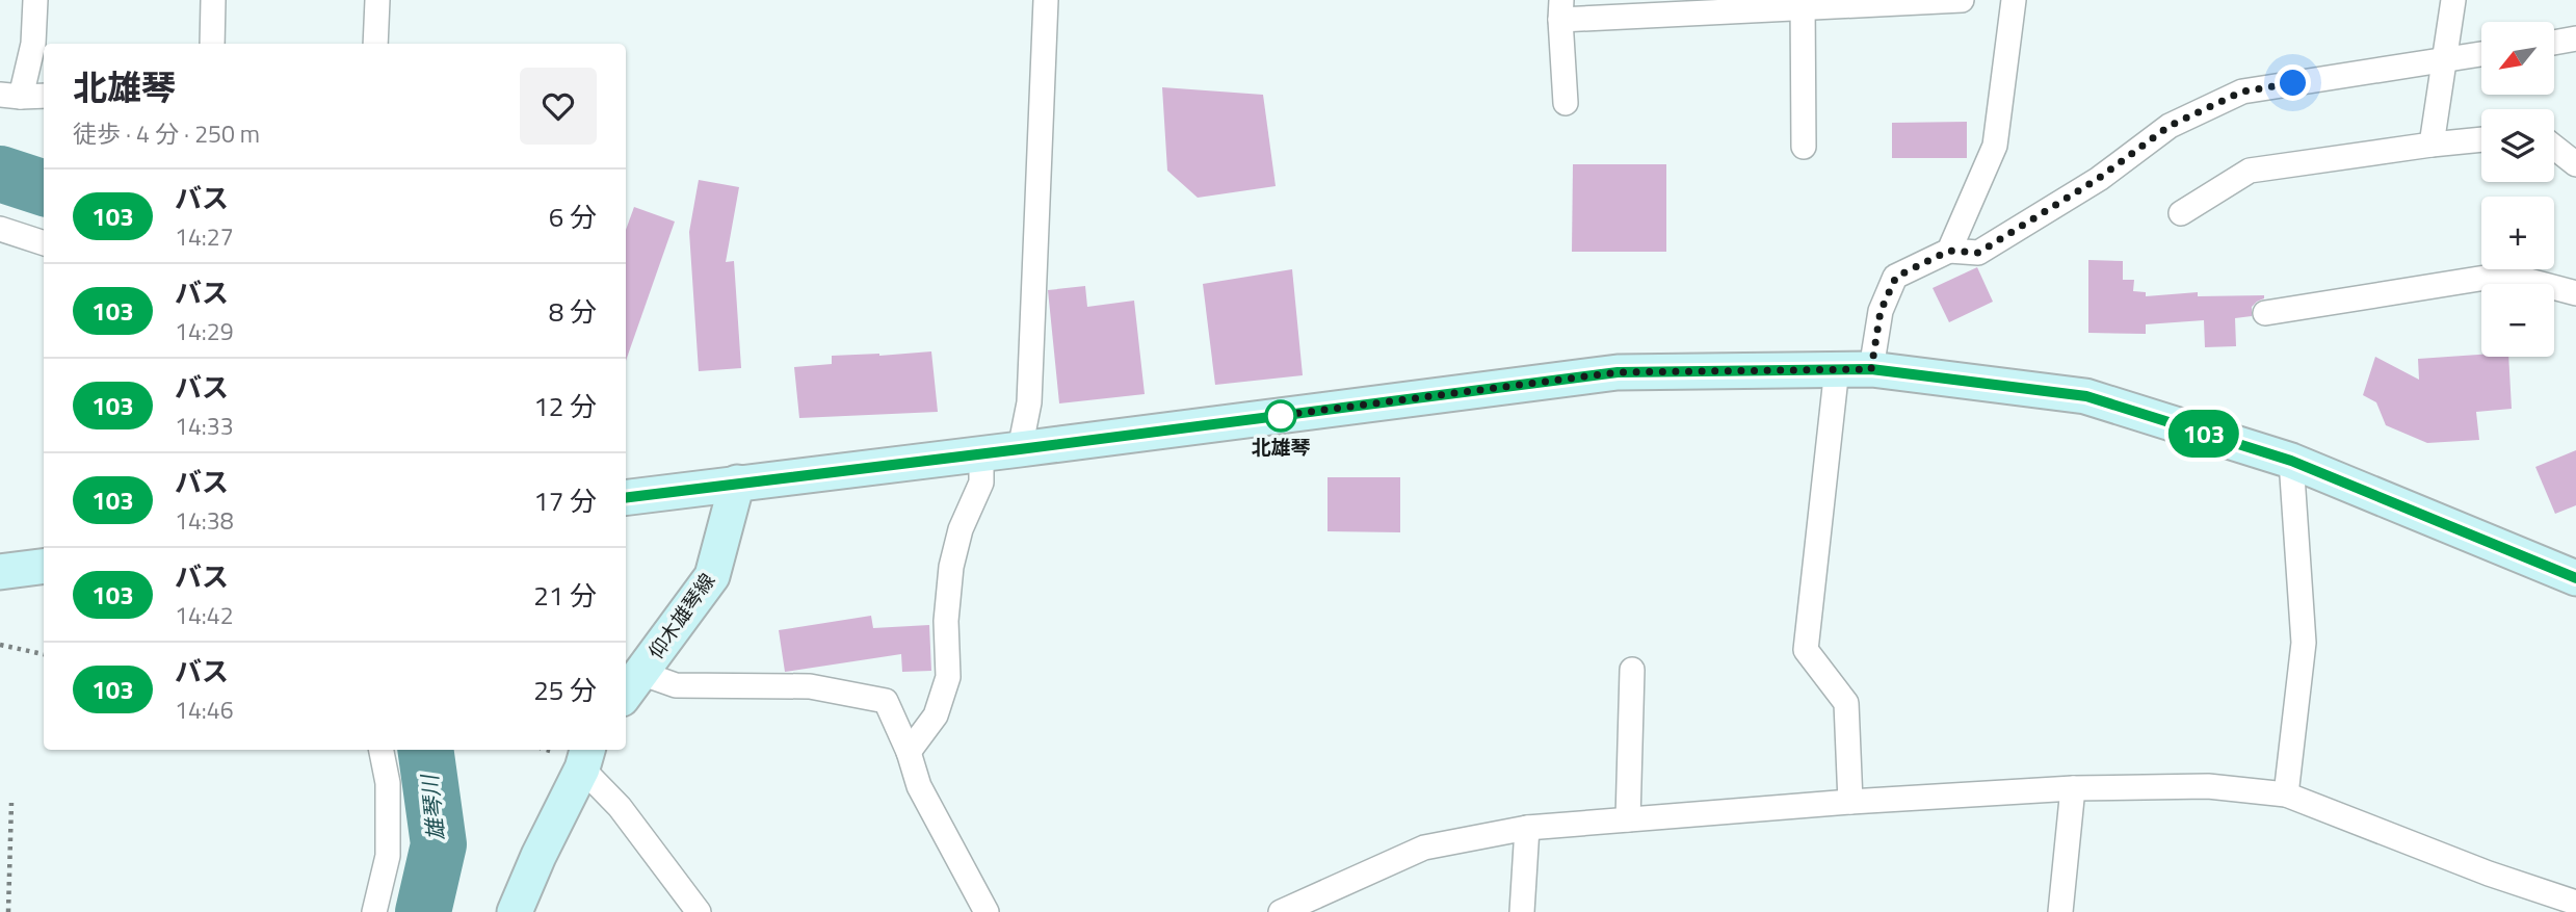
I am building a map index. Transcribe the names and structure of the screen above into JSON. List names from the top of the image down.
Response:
{
  "streets": {
    "main road": ["仰木雄琴線"]
  },
  "water": ["雄琴川"],
  "places": ["北雄琴"],
  "lines": ["bus line 103"],
  "north": "bottom left",
  "page": {
    "on_map": "103",
    "map_buttons": ["+", "−"],
    "heading": ["北雄琴", "徒歩 · 4 分 · 250 m"],
    "list": [
      {
        "mark": "103",
        "name": "バス",
        "note": "14:27",
        "value": "6 分"
      },
      {
        "mark": "103",
        "name": "バス",
        "note": "14:29",
        "value": "8 分"
      },
      {
        "mark": "103",
        "name": "バス",
        "note": "14:33",
        "value": "12 分"
      },
      {
        "mark": "103",
        "name": "バス",
        "note": "14:38",
        "value": "17 分"
      },
      {
        "mark": "103",
        "name": "バス",
        "note": "14:42",
        "value": "21 分"
      },
      {
        "mark": "103",
        "name": "バス",
        "note": "14:46",
        "value": "25 分"
      }
    ]
  }
}
